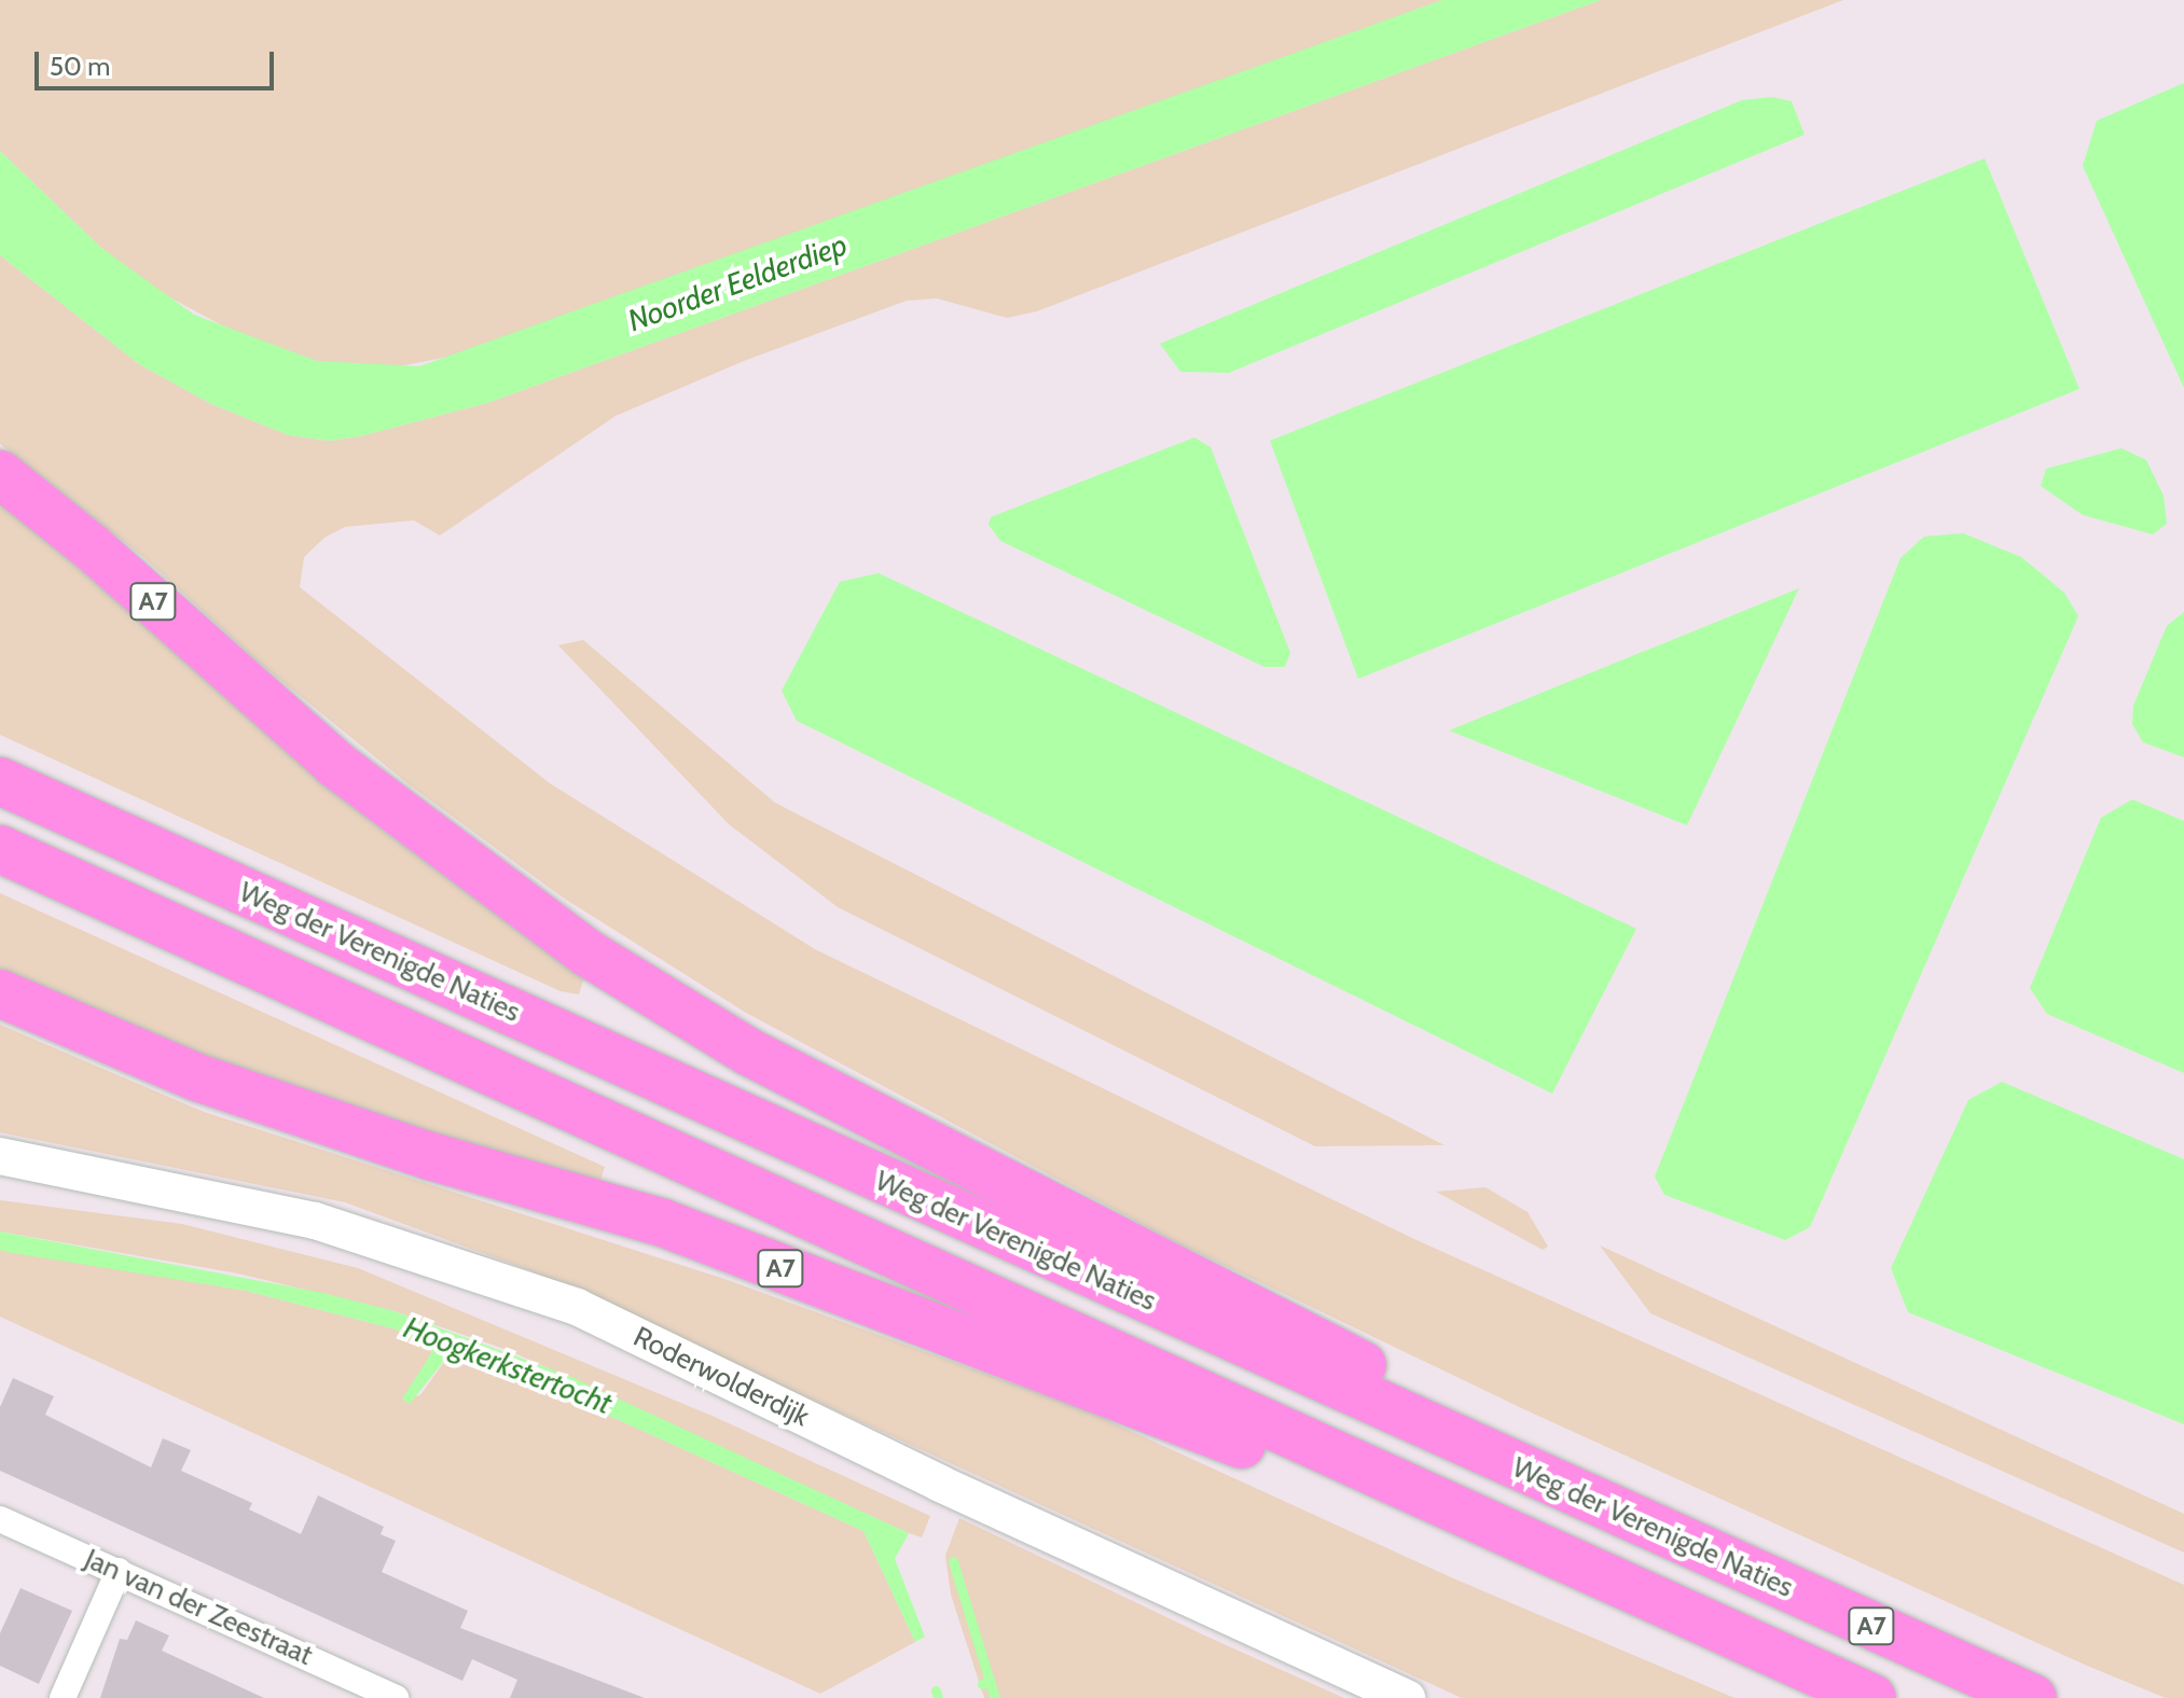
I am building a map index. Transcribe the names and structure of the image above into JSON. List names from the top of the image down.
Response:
{
  "streets": {
    "highway": ["A7", "Weg der Verenigde Naties"],
    "street": ["Roderwolderdijk", "Jan van der Zeestraat"]
  },
  "crossings": [
    ["A7", "Weg der Verenigde Naties"]
  ],
  "water": ["Noorder Eelderdiep", "Hoogkerkstertocht"],
  "scale_bar": "50 m"
}
